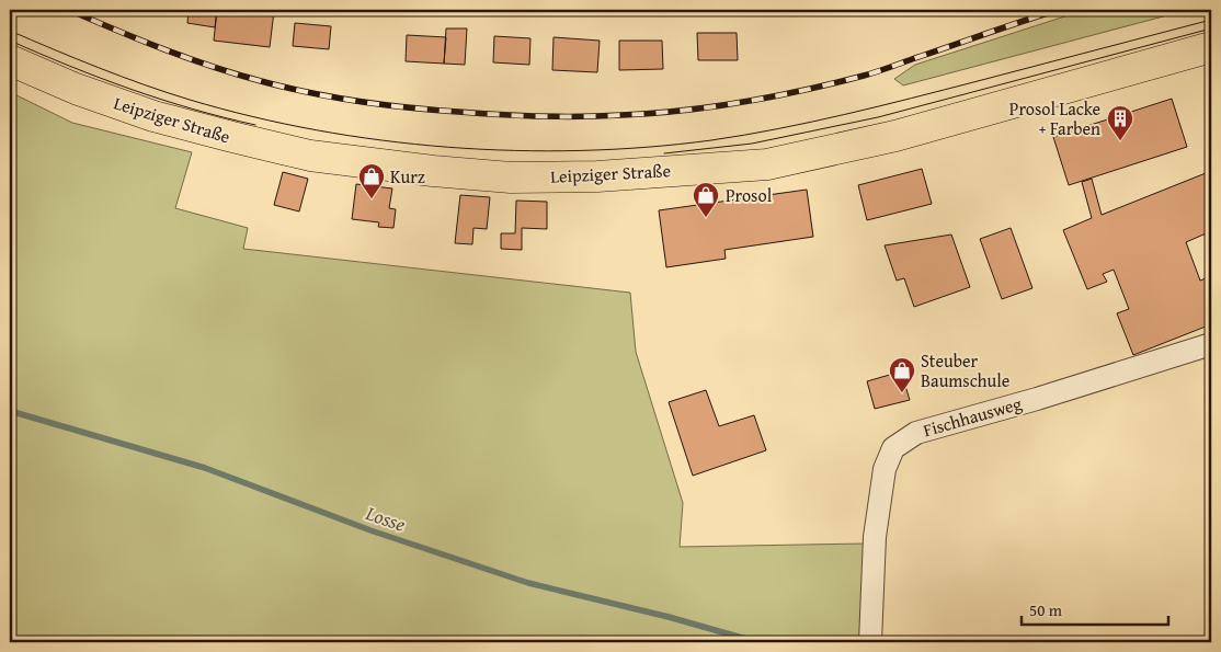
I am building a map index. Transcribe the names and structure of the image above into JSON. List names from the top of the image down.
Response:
{
  "streets": {
    "main road": ["Leipziger Straße"],
    "street": ["Fischhausweg"]
  },
  "water": ["Losse"],
  "places": {
    "building": ["Prosol Lacke + Farben"],
    "shop": ["Kurz", "Prosol", "Steuber Baumschule"]
  },
  "scale_bar": "50 m"
}
